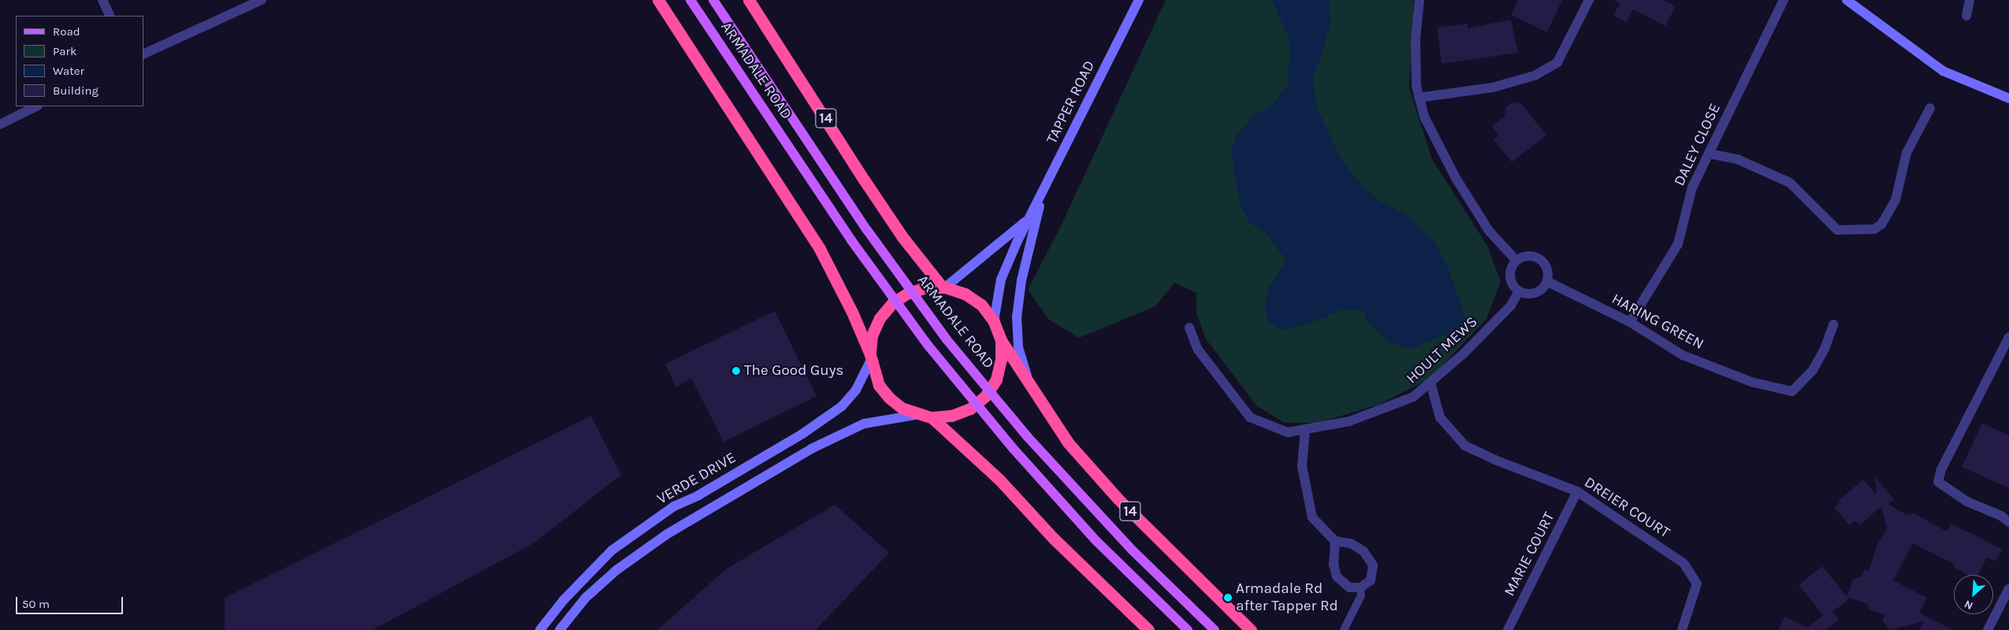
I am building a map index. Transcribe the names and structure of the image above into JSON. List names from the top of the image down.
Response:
{
  "streets": {
    "highway": ["14"],
    "main road": ["ARMADALE ROAD", "TAPPER ROAD", "VERDE DRIVE"],
    "street": [
      "DALEY CLOSE",
      "HARING GREEN",
      "HOULT MEWS",
      "DREIER COURT",
      "MARIE COURT"
    ]
  },
  "crossings": [
    ["TAPPER ROAD", "14"],
    ["TAPPER ROAD", "VERDE DRIVE"],
    ["14", "VERDE DRIVE"],
    ["DALEY CLOSE", "HARING GREEN"],
    ["HARING GREEN", "HOULT MEWS"],
    ["HOULT MEWS", "DREIER COURT"],
    ["DREIER COURT", "MARIE COURT"]
  ],
  "places": ["The Good Guys", "Armadale Rd after Tapper Rd"],
  "legend": [
    "Road",
    "Park",
    "Water",
    "Building"
  ],
  "scale_bar": "50 m",
  "north": "bottom left"
}
